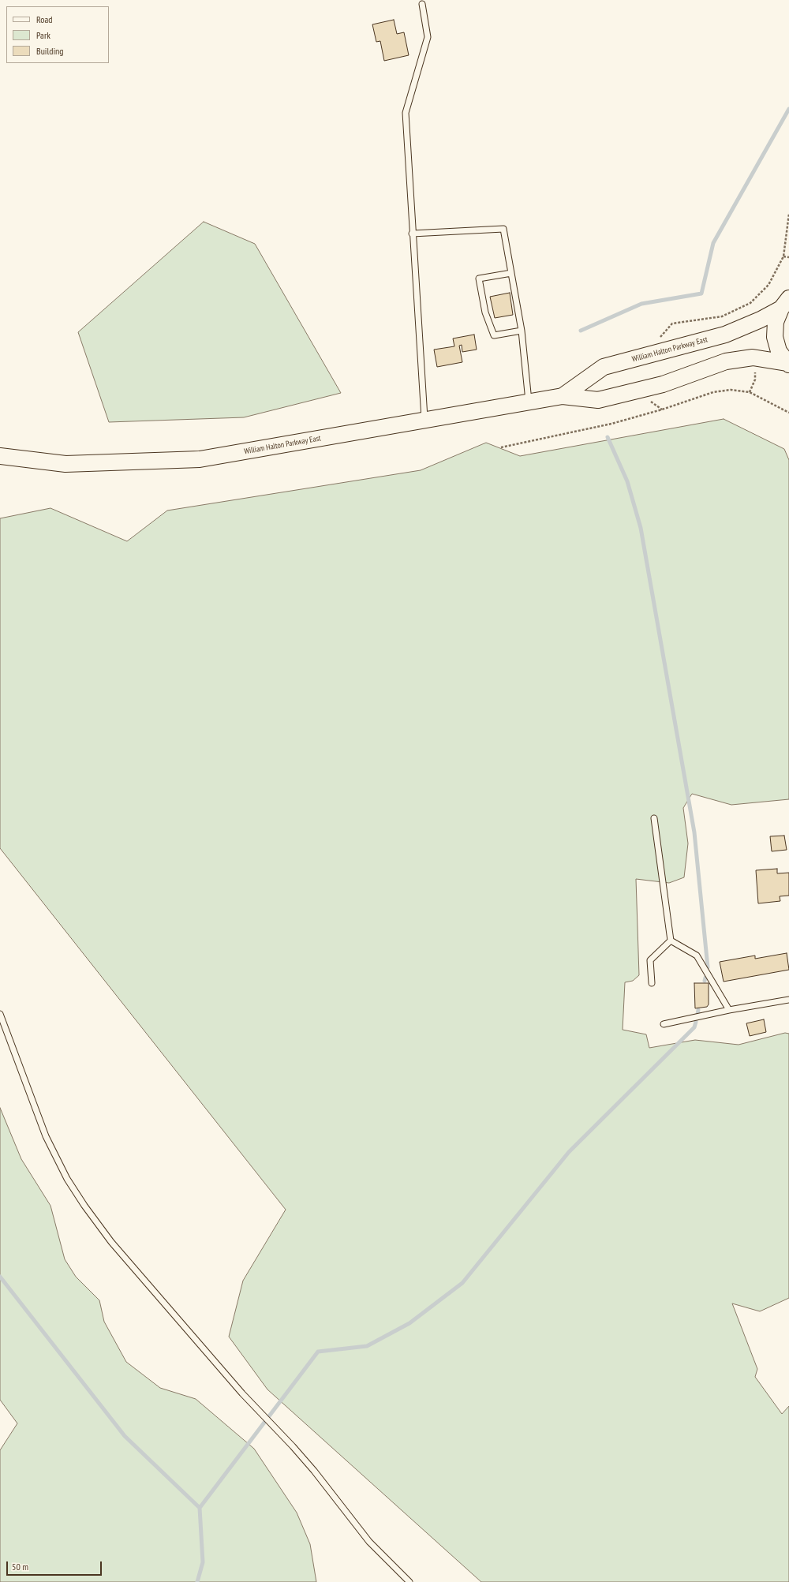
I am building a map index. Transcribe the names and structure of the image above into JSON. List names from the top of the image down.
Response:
{
  "streets": {
    "main road": ["William Halton Parkway East"]
  },
  "legend": ["Road", "Park", "Building"],
  "scale_bar": "50 m"
}
